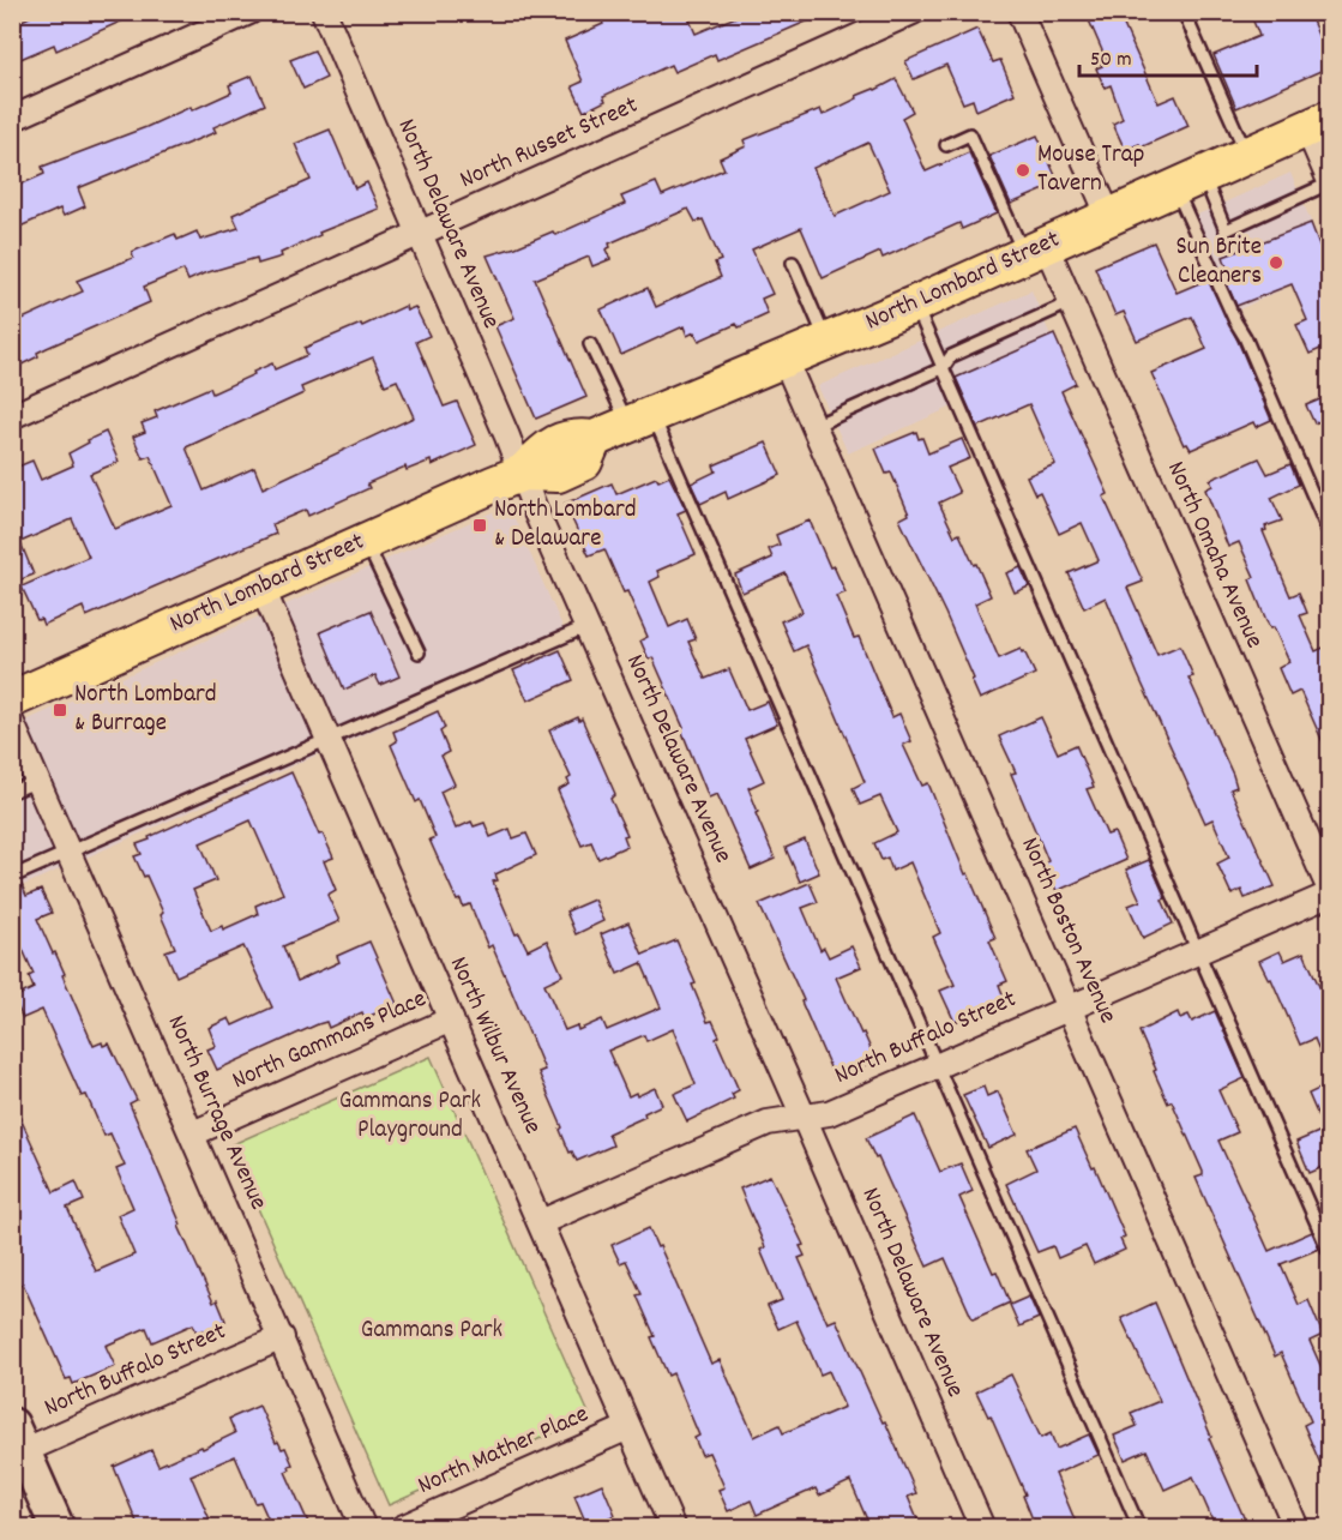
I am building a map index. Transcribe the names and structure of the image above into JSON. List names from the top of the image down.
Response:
{
  "streets": {
    "main road": ["North Lombard Street"],
    "street": [
      "North Russet Street",
      "North Delaware Avenue",
      "North Omaha Avenue",
      "North Boston Avenue",
      "North Buffalo Street",
      "North Gammans Place",
      "North Wilbur Avenue",
      "North Burrage Avenue",
      "North Mather Place"
    ]
  },
  "crossings": [
    ["North Russet Street", "North Delaware Avenue"],
    ["North Delaware Avenue", "North Lombard Street"],
    ["North Delaware Avenue", "North Buffalo Street"],
    ["North Lombard Street", "North Omaha Avenue"],
    ["North Lombard Street", "North Boston Avenue"],
    ["North Lombard Street", "North Wilbur Avenue"],
    ["North Boston Avenue", "North Buffalo Street"],
    ["North Buffalo Street", "North Wilbur Avenue"],
    ["North Buffalo Street", "North Burrage Avenue"],
    ["North Gammans Place", "North Wilbur Avenue"],
    ["North Gammans Place", "North Burrage Avenue"],
    ["North Wilbur Avenue", "North Mather Place"]
  ],
  "parks": ["Gammans Park Playground", "Gammans Park"],
  "places": {
    "other": ["Mouse Trap Tavern", "Sun Brite Cleaners"],
    "transit": ["North Lombard & Delaware", "North Lombard & Burrage"]
  },
  "scale_bar": "50 m"
}
